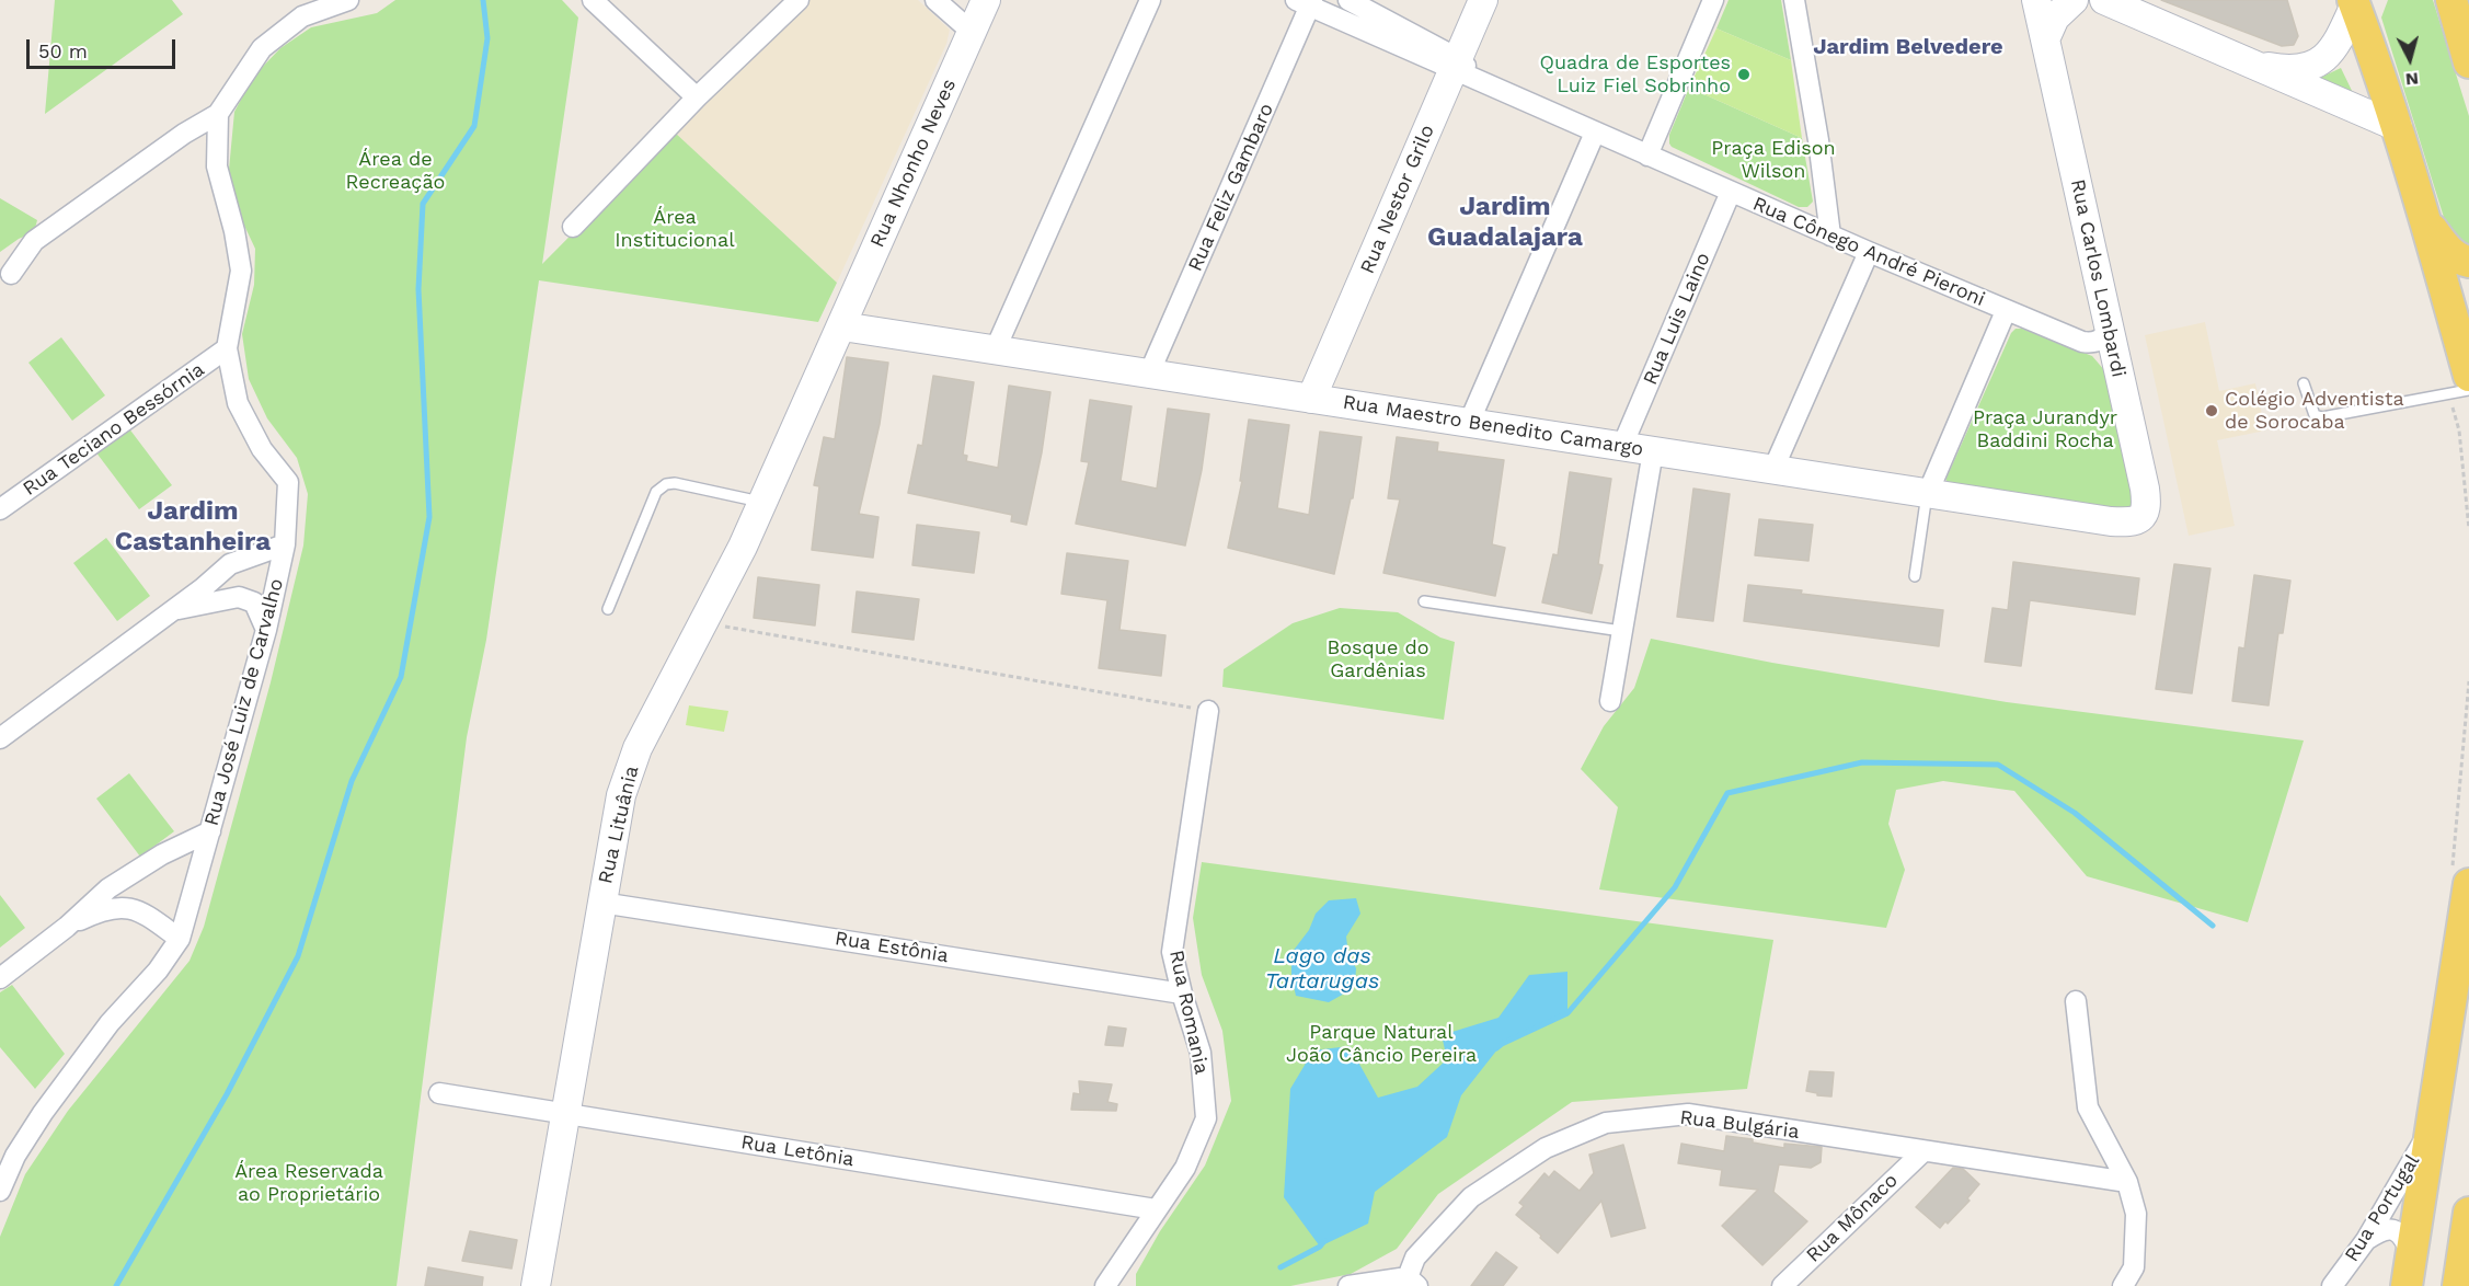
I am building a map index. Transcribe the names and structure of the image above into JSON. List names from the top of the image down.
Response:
{
  "streets": {
    "street": [
      "Rua Nhonho Neves",
      "Rua Feliz Gambaro",
      "Rua Nestor Grilo",
      "Rua Cônego André Pieroni",
      "Rua Carlos Lombardi",
      "Rua Luis Laino",
      "Rua Maestro Benedito Camargo",
      "Rua Teciano Bessórnia",
      "Rua José Luiz de Carvalho",
      "Rua Lituânia",
      "Rua Estônia",
      "Rua Romania",
      "Rua Bulgária",
      "Rua Letônia",
      "Rua Portugal",
      "Rua Mônaco"
    ]
  },
  "crossings": [
    ["Rua Nhonho Neves", "Rua Maestro Benedito Camargo"],
    ["Rua Nhonho Neves", "Rua Lituânia"],
    ["Rua Feliz Gambaro", "Rua Cônego André Pieroni"],
    ["Rua Feliz Gambaro", "Rua Maestro Benedito Camargo"],
    ["Rua Nestor Grilo", "Rua Cônego André Pieroni"],
    ["Rua Nestor Grilo", "Rua Maestro Benedito Camargo"],
    ["Rua Cônego André Pieroni", "Rua Carlos Lombardi"],
    ["Rua Cônego André Pieroni", "Rua Luis Laino"],
    ["Rua Carlos Lombardi", "Rua Maestro Benedito Camargo"],
    ["Rua Luis Laino", "Rua Maestro Benedito Camargo"],
    ["Rua Maestro Benedito Camargo", "Rua Lituânia"],
    ["Rua Teciano Bessórnia", "Rua José Luiz de Carvalho"],
    ["Rua Lituânia", "Rua Estônia"],
    ["Rua Lituânia", "Rua Letônia"],
    ["Rua Estônia", "Rua Romania"],
    ["Rua Romania", "Rua Letônia"],
    ["Rua Bulgária", "Rua Mônaco"]
  ],
  "districts": ["Jardim Belvedere", "Jardim Guadalajara", "Jardim Castanheira"],
  "water": ["Lago das Tartarugas"],
  "parks": [
    "Praça Edison Wilson",
    "Área de Recreação",
    "Área Institucional",
    "Praça Jurandyr Baddini Rocha",
    "Bosque do Gardênias",
    "Parque Natural João Câncio Pereira",
    "Área Reservada ao Proprietário"
  ],
  "places": ["Quadra de Esportes Luiz Fiel Sobrinho", "Colégio Adventista de Sorocaba"],
  "scale_bar": "50 m",
  "north": "bottom"
}
